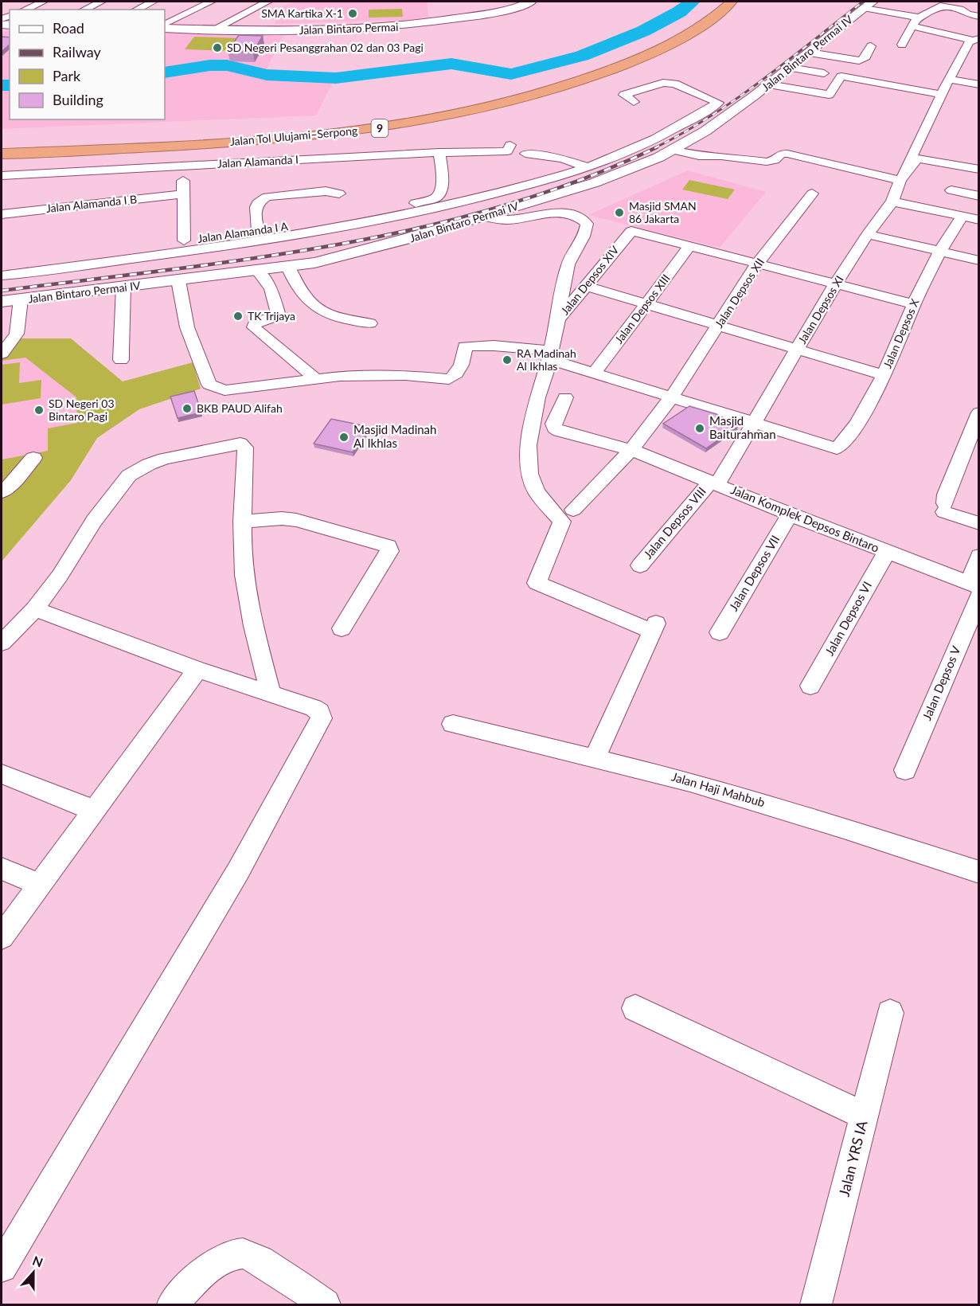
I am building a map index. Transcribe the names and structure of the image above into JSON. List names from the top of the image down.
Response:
{
  "streets": {
    "highway": ["9", "Jalan Tol Ulujami–Serpong"],
    "main road": ["Jalan Bintaro Permai"],
    "street": [
      "Jalan Bintaro Permai IV",
      "Jalan Alamanda I",
      "Jalan Alamanda I B",
      "Jalan Alamanda I A",
      "Jalan Depsos XIV",
      "Jalan Depsos XII",
      "Jalan Depsos XIII",
      "Jalan Depsos XI",
      "Jalan Depsos X",
      "Jalan Komplek Depsos Bintaro",
      "Jalan Depsos VIII",
      "Jalan Depsos VII",
      "Jalan Depsos VI",
      "Jalan Depsos V",
      "Jalan Haji Mahbub",
      "Jalan YRS IA"
    ]
  },
  "crossings": [
    ["Jalan Alamanda I", "Jalan Alamanda I A"],
    ["Jalan Depsos XIV", "Jalan Depsos XIII"],
    ["Jalan Depsos XIV", "Jalan Haji Mahbub"],
    ["Jalan Depsos XII", "Jalan Komplek Depsos Bintaro"],
    ["Jalan Depsos XI", "Jalan Depsos X"],
    ["Jalan Depsos XI", "Jalan Komplek Depsos Bintaro"],
    ["Jalan Depsos XI", "Jalan Depsos VIII"],
    ["Jalan Komplek Depsos Bintaro", "Jalan Depsos VIII"],
    ["Jalan Komplek Depsos Bintaro", "Jalan Depsos VII"],
    ["Jalan Komplek Depsos Bintaro", "Jalan Depsos VI"],
    ["Jalan Komplek Depsos Bintaro", "Jalan Depsos V"]
  ],
  "places": [
    "SMA Kartika X-1",
    "SD Negeri Pesanggrahan 02 dan 03 Pagi",
    "Masjid SMAN 86 Jakarta",
    "TK Trijaya",
    "RA Madinah Al Ikhlas",
    "BKB PAUD Alifah",
    "SD Negeri 03 Bintaro Pagi",
    "Masjid Baiturahman",
    "Masjid Madinah Al Ikhlas"
  ],
  "legend": [
    "Road",
    "Railway",
    "Park",
    "Building"
  ],
  "north": "top"
}
